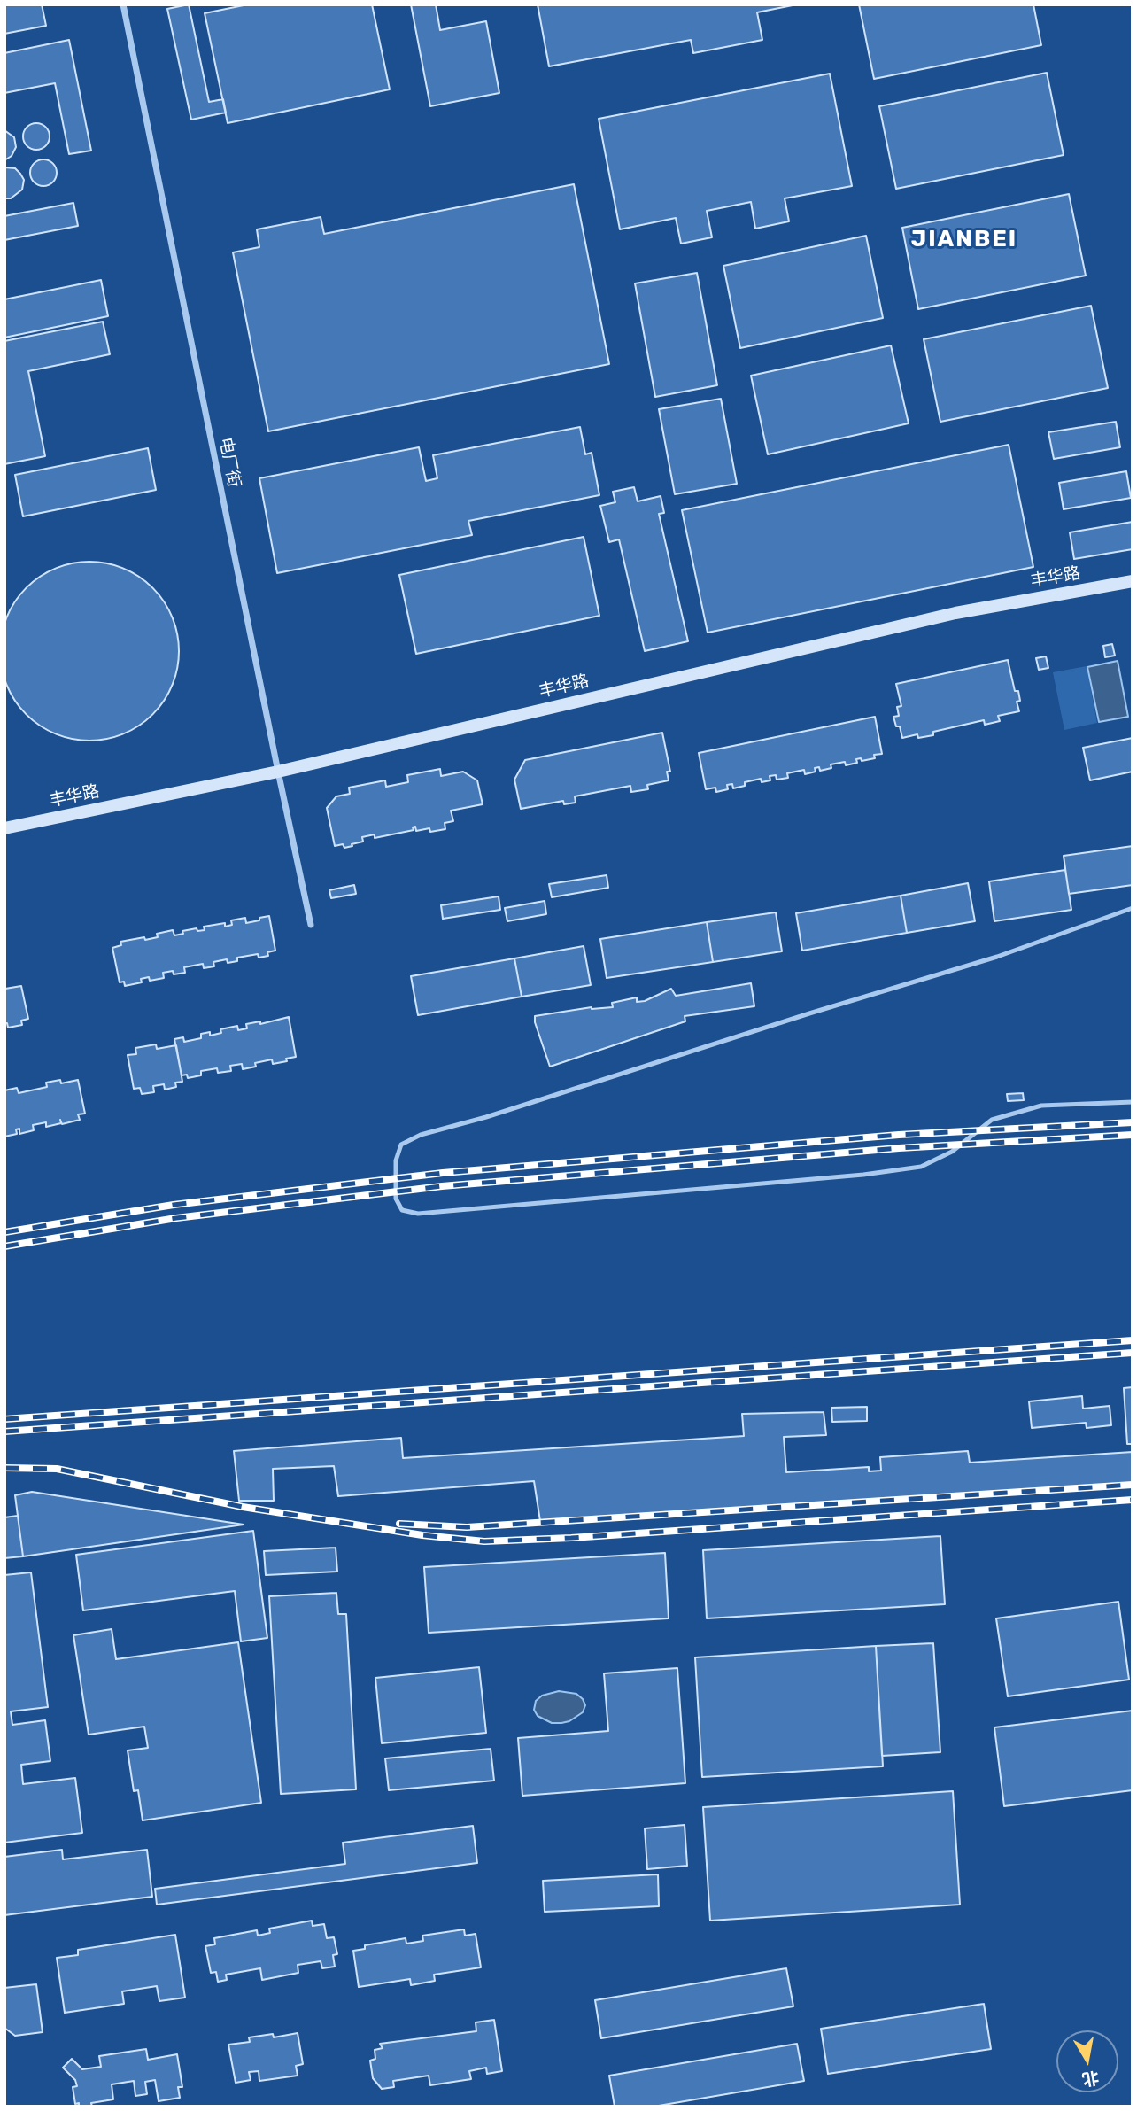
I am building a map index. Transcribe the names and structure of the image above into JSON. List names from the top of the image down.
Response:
{
  "streets": {
    "street": ["电厂街", "丰华路"]
  },
  "crossings": [
    ["电厂街", "丰华路"]
  ],
  "districts": ["JIANBEI"],
  "north": "bottom"
}
